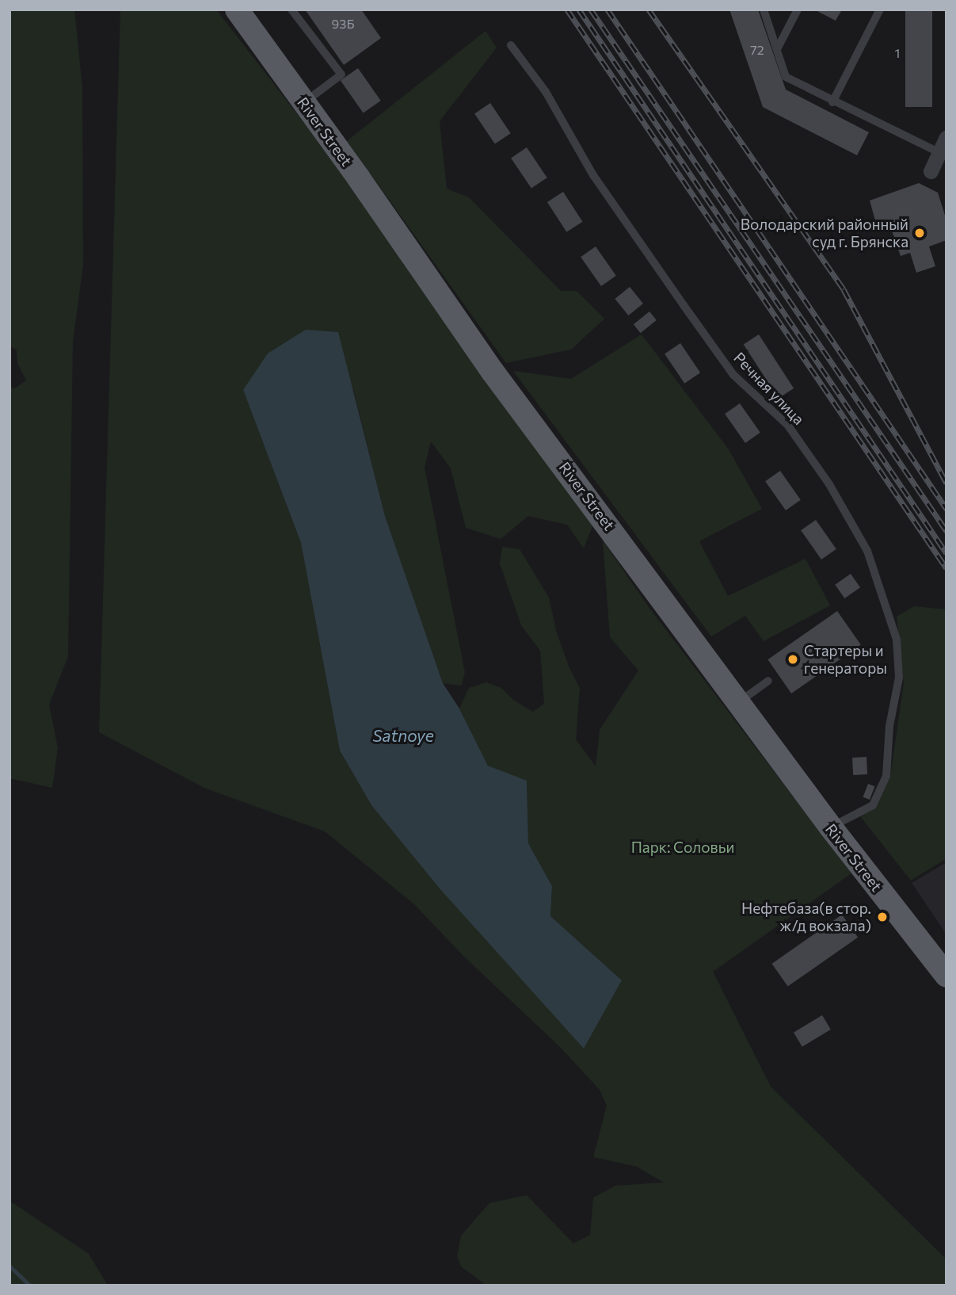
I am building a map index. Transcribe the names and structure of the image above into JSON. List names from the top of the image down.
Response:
{
  "streets": {
    "main road": ["River Street"],
    "lane": ["Речная улица"]
  },
  "crossings": [
    ["River Street", "Речная улица"]
  ],
  "water": ["Satnoye"],
  "parks": ["Парк: Соловьи"],
  "places": ["Володарский районный суд г. Брянска", "Стартеры и генераторы", "Нефтебаза(в стор. ж/д вокзала)"],
  "house_numbers": ["93Б", "72", "1"]
}
